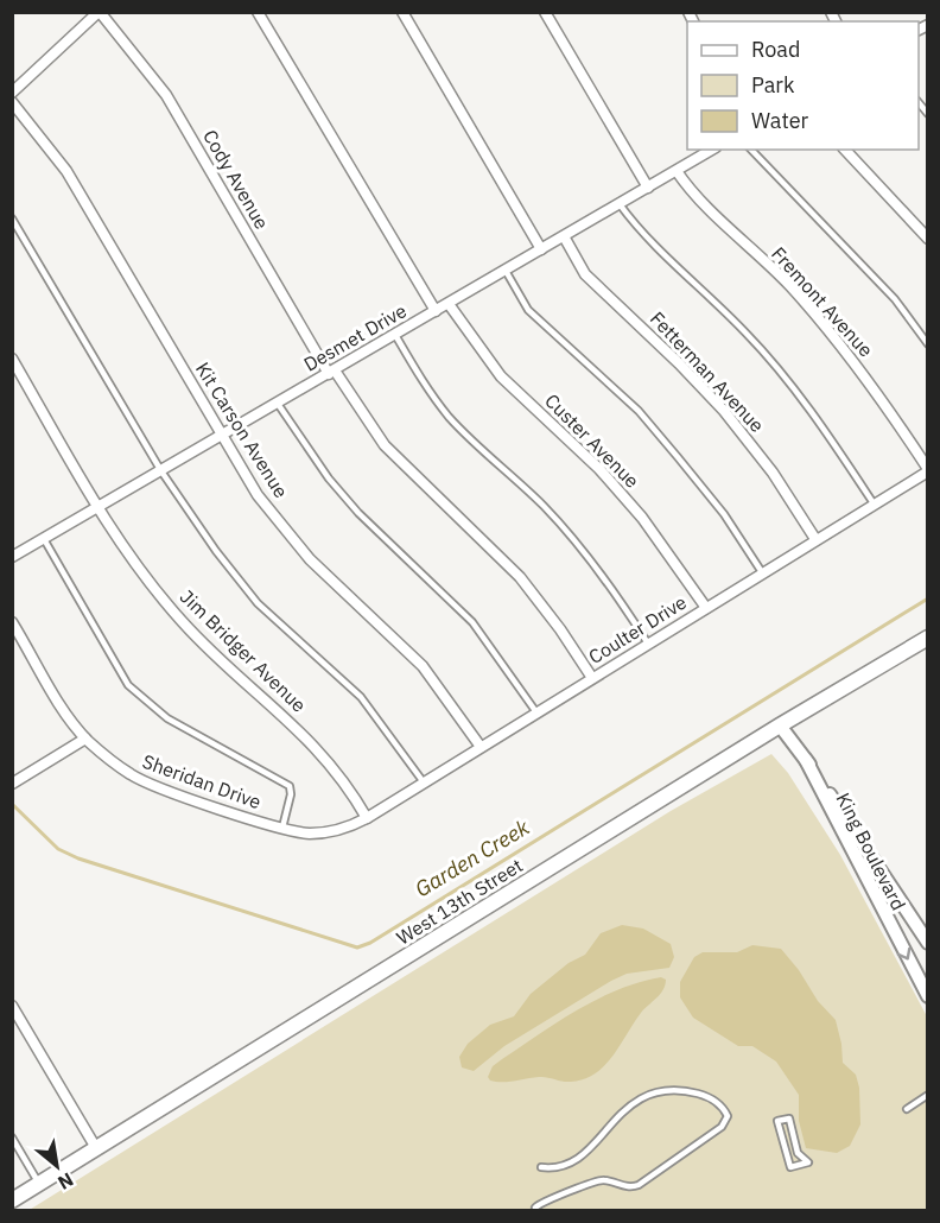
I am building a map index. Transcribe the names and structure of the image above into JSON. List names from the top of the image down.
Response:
{
  "streets": {
    "main road": ["West 13th Street"],
    "street": [
      "Cody Avenue",
      "Fremont Avenue",
      "Desmet Drive",
      "Fetterman Avenue",
      "Kit Carson Avenue",
      "Custer Avenue",
      "Coulter Drive",
      "Jim Bridger Avenue",
      "Sheridan Drive",
      "King Boulevard"
    ]
  },
  "crossings": [
    ["Cody Avenue", "Desmet Drive"],
    ["Cody Avenue", "Coulter Drive"],
    ["Fremont Avenue", "Desmet Drive"],
    ["Fremont Avenue", "Coulter Drive"],
    ["Desmet Drive", "Fetterman Avenue"],
    ["Desmet Drive", "Kit Carson Avenue"],
    ["Desmet Drive", "Custer Avenue"],
    ["Desmet Drive", "Jim Bridger Avenue"],
    ["Fetterman Avenue", "Coulter Drive"],
    ["Kit Carson Avenue", "Coulter Drive"],
    ["Custer Avenue", "Coulter Drive"],
    ["Coulter Drive", "Jim Bridger Avenue"],
    ["Coulter Drive", "Sheridan Drive"],
    ["Jim Bridger Avenue", "Sheridan Drive"],
    ["King Boulevard", "West 13th Street"]
  ],
  "water": ["Garden Creek"],
  "legend": ["Road", "Park", "Water"],
  "north": "bottom right"
}
